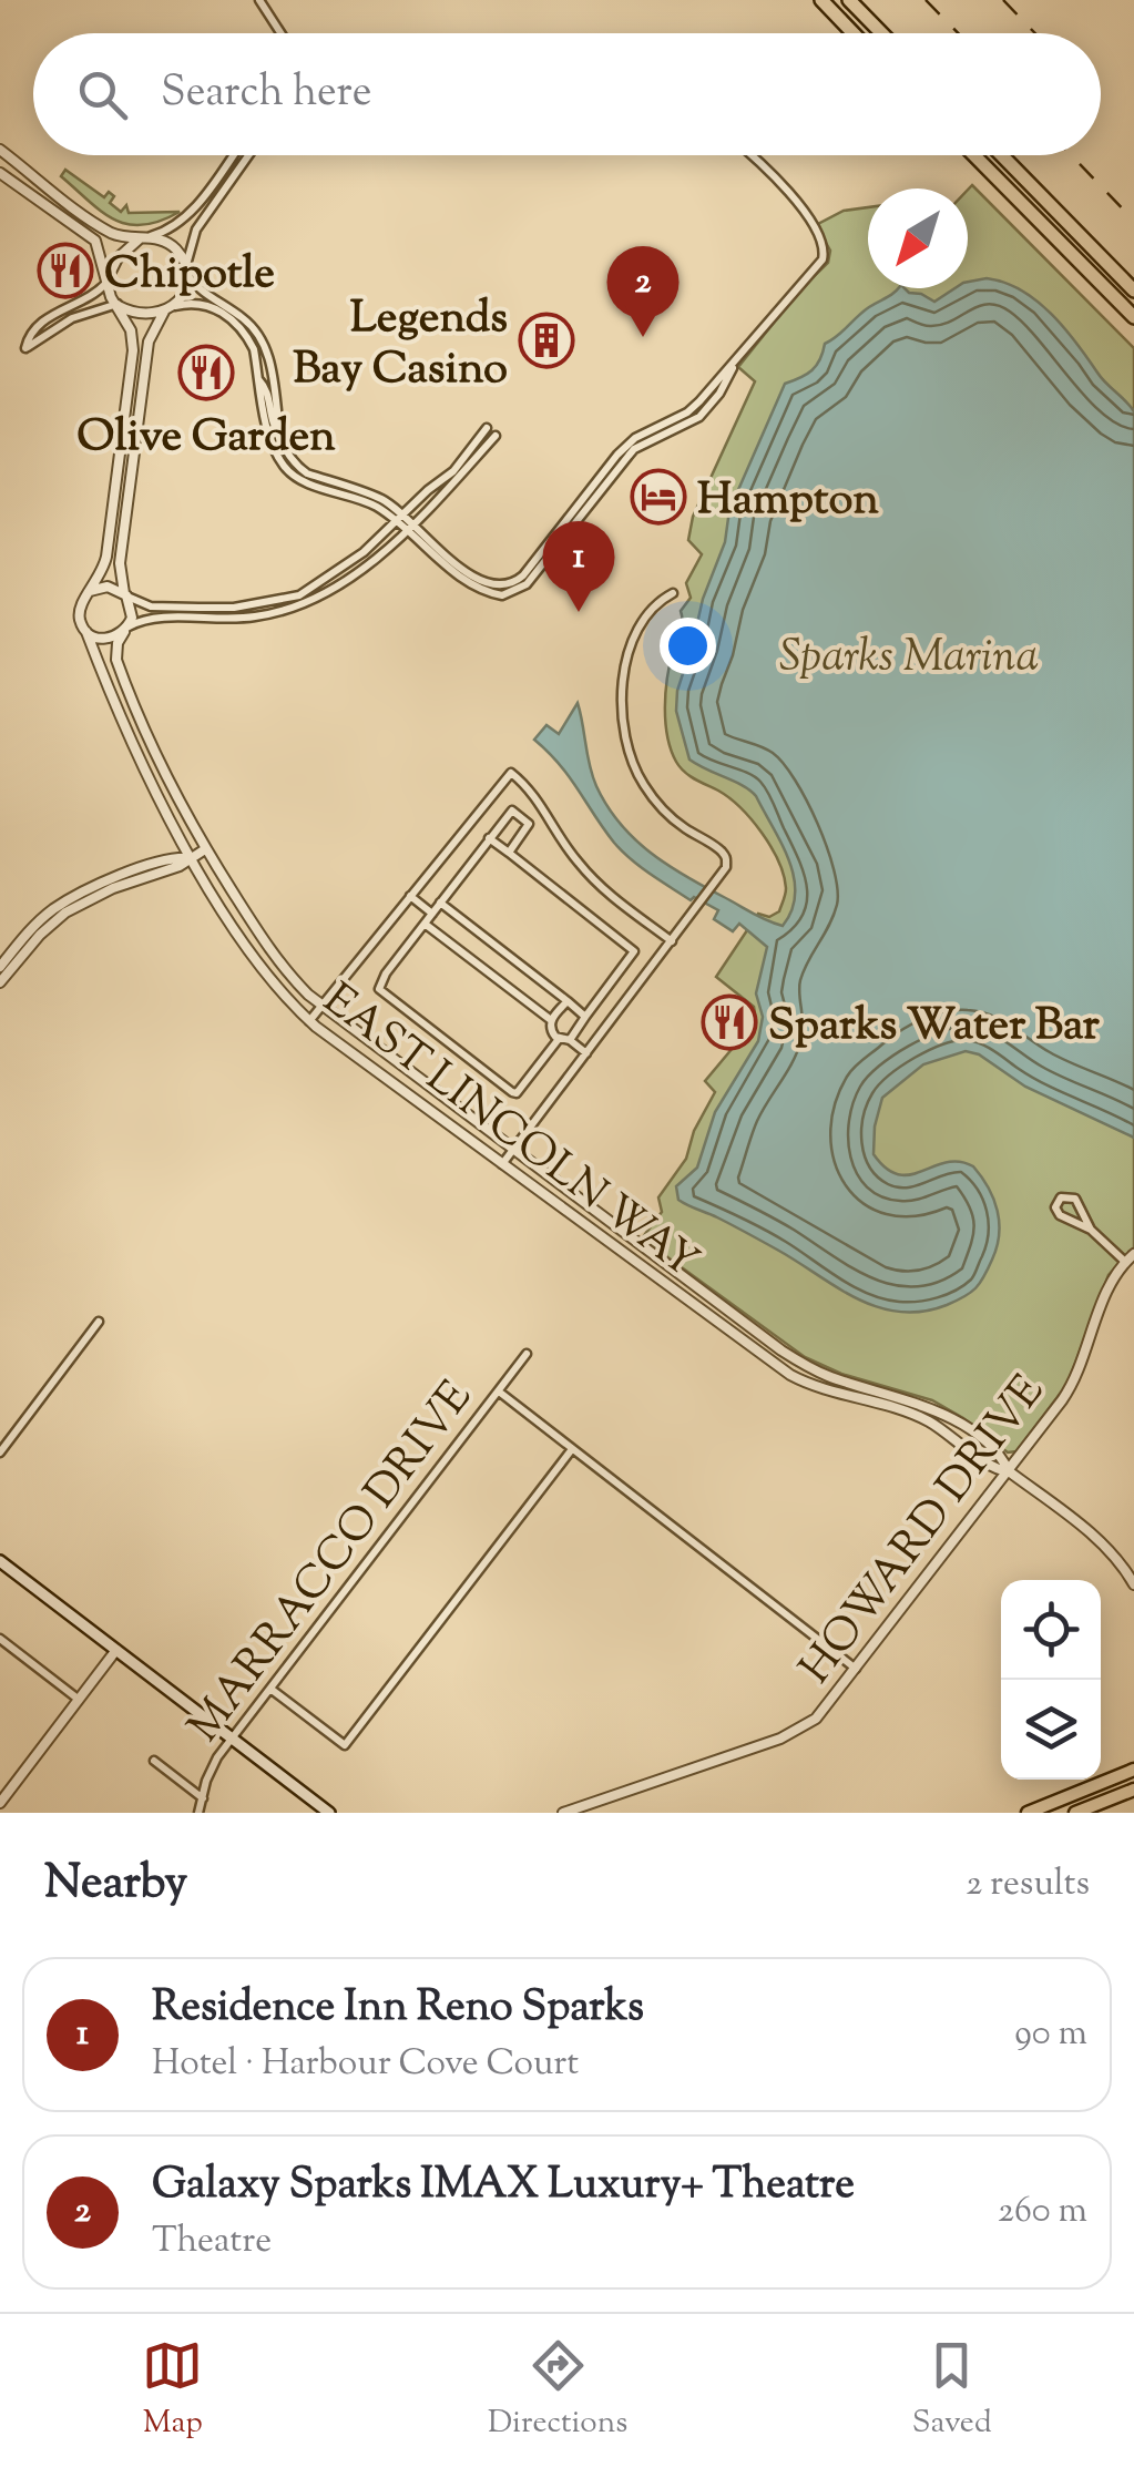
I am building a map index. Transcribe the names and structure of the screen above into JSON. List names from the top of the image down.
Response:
{
  "streets": {
    "street": ["EAST LINCOLN WAY", "HOWARD DRIVE", "MARRACCO DRIVE"]
  },
  "crossings": [
    ["EAST LINCOLN WAY", "HOWARD DRIVE"]
  ],
  "parks": ["Sparks Marina"],
  "places": {
    "restaurant": ["Chipotle", "Olive Garden", "Sparks Water Bar"],
    "building": ["Legends Bay Casino"],
    "hotel": ["Hampton"]
  },
  "north": "bottom left",
  "page": {
    "search": "Search here",
    "pins": ["2", "1"],
    "heading": ["Nearby", "2 results"],
    "list": [
      {
        "mark": "1",
        "name": "Residence Inn Reno Sparks",
        "note": "Hotel · Harbour Cove Court",
        "value": "90 m"
      },
      {
        "mark": "2",
        "name": "Galaxy Sparks IMAX Luxury+ Theatre",
        "note": "Theatre",
        "value": "260 m"
      }
    ],
    "nav": ["Map", "Directions", "Saved"]
  }
}
